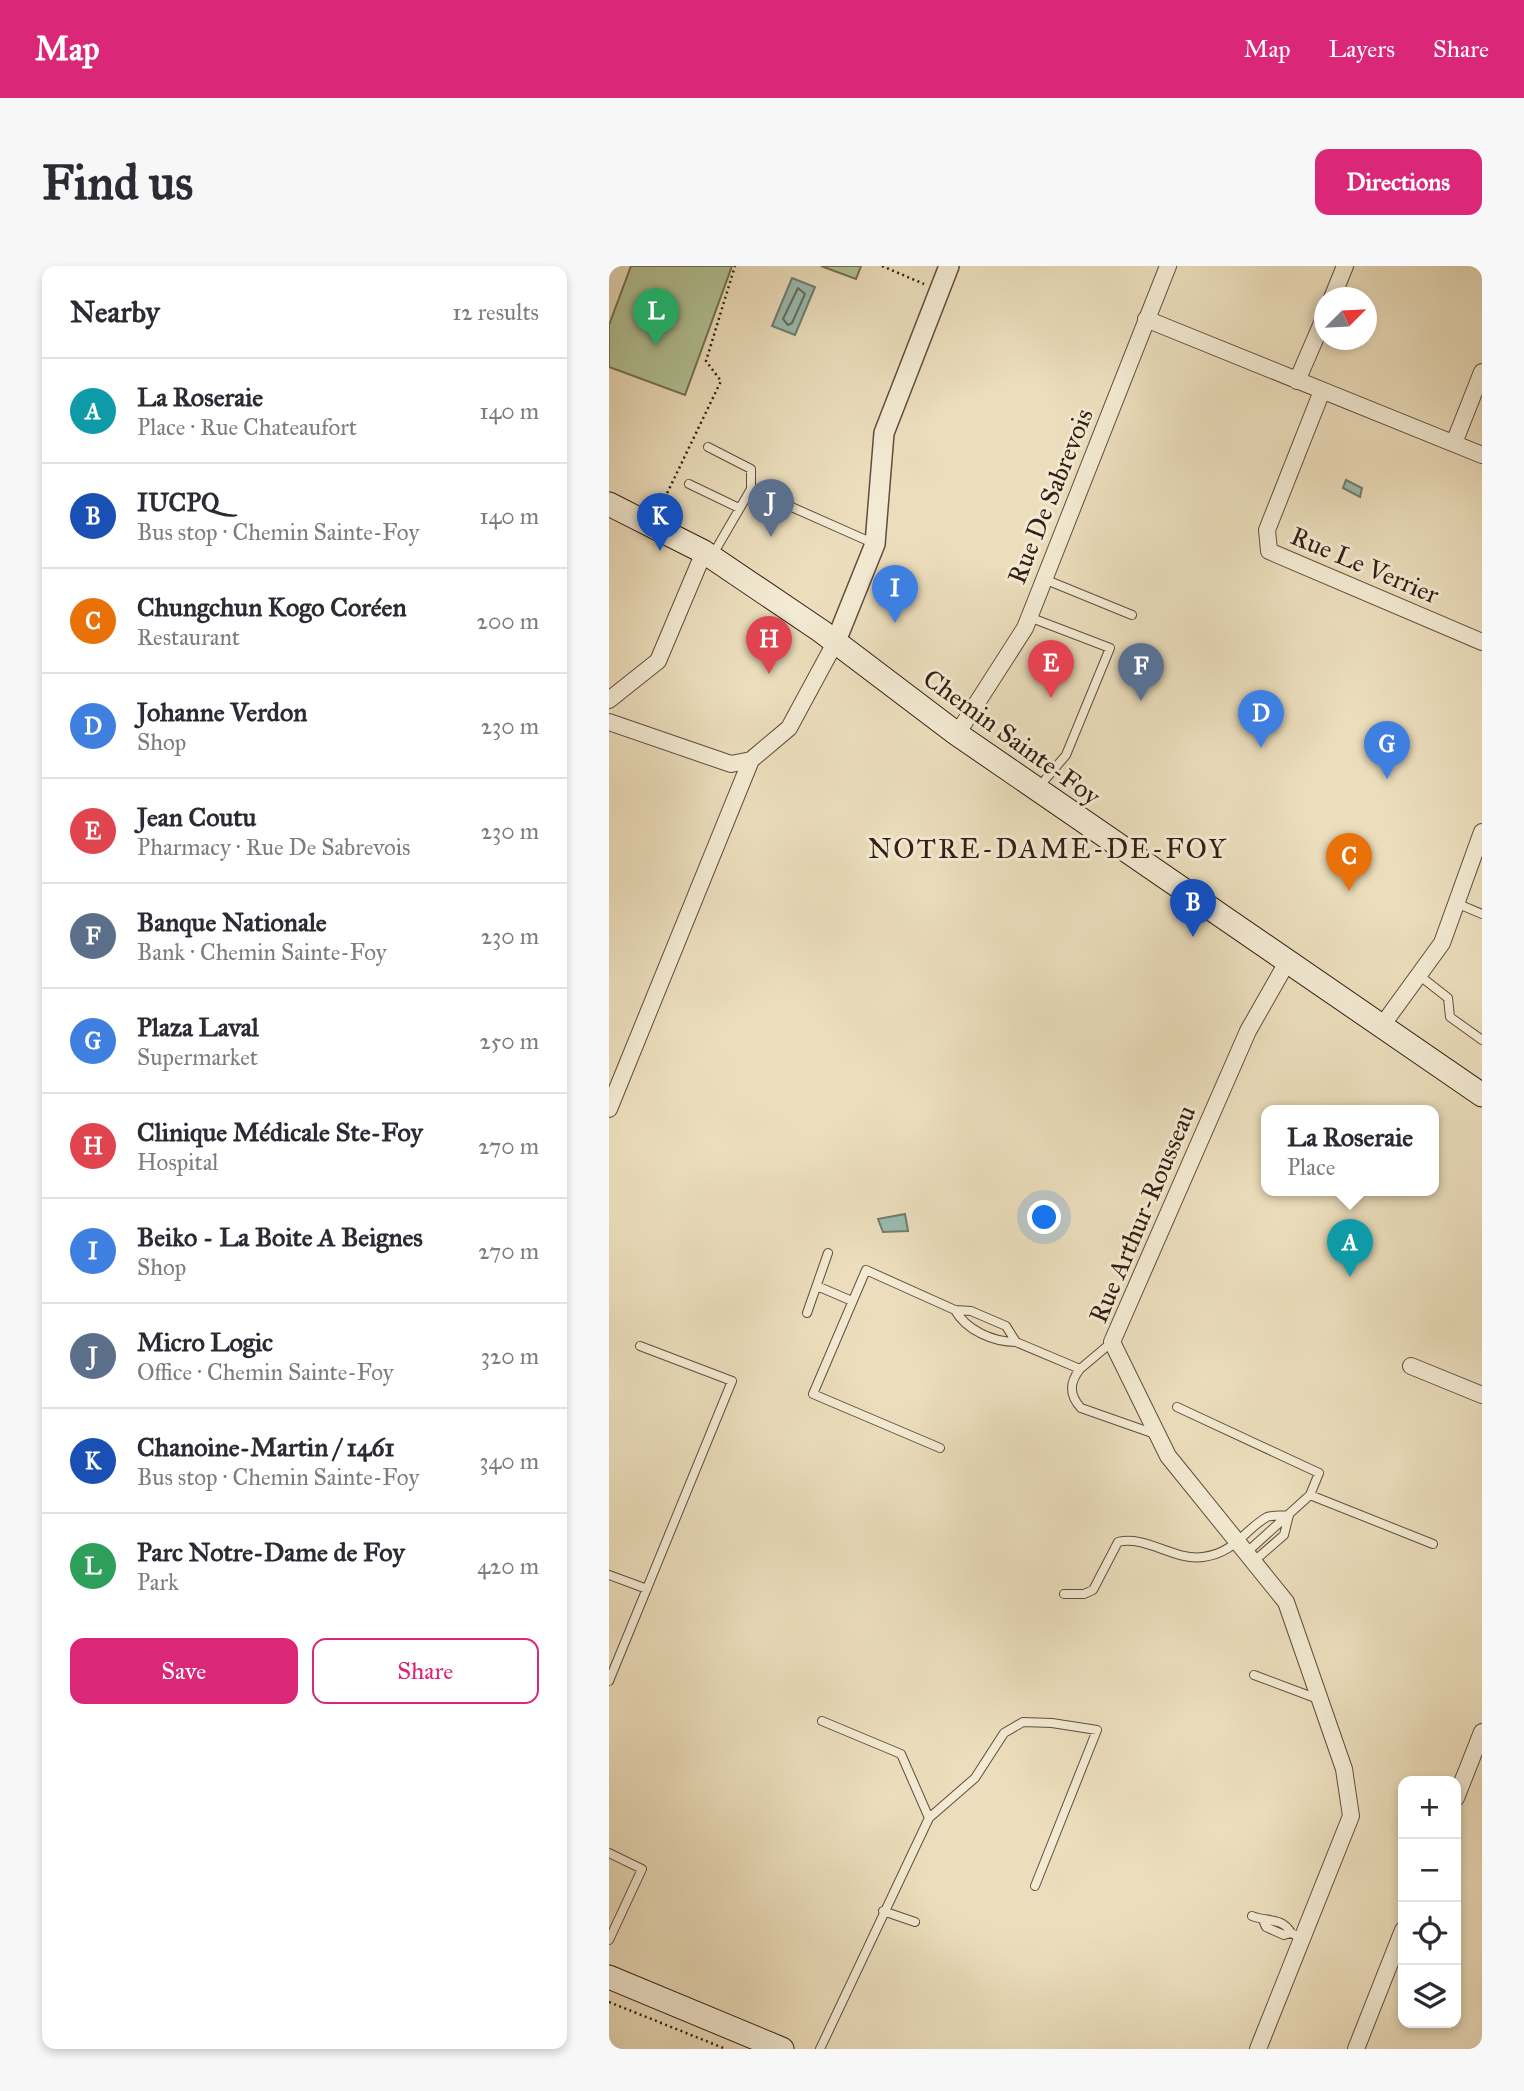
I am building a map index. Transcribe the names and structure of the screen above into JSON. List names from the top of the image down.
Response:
{
  "streets": {
    "main road": ["Chemin Sainte-Foy"],
    "street": ["Rue De Sabrevois", "Rue Le Verrier", "Rue Arthur-Rousseau"]
  },
  "crossings": [
    ["Rue De Sabrevois", "Chemin Sainte-Foy"],
    ["Chemin Sainte-Foy", "Rue Arthur-Rousseau"]
  ],
  "districts": ["NOTRE-DAME-DE-FOY"],
  "north": "top right",
  "page": {
    "header": "Map",
    "nav": ["Map", "Layers", "Share"],
    "buttons": [
      "Directions",
      ["Save", "Share"]
    ],
    "title": "Find us",
    "heading": ["Nearby", "12 results"],
    "pins": [
      "L",
      "J",
      "K",
      "I",
      "H",
      "E",
      "F",
      "D",
      "G",
      "C",
      "B",
      "A"
    ],
    "list": [
      {
        "mark": "A",
        "name": "La Roseraie",
        "note": "Place · Rue Chateaufort",
        "value": "140 m"
      },
      {
        "mark": "B",
        "name": "IUCPQ",
        "note": "Bus stop · Chemin Sainte-Foy",
        "value": "140 m"
      },
      {
        "mark": "C",
        "name": "Chungchun Kogo Coréen",
        "note": "Restaurant",
        "value": "200 m"
      },
      {
        "mark": "D",
        "name": "Johanne Verdon",
        "note": "Shop",
        "value": "230 m"
      },
      {
        "mark": "E",
        "name": "Jean Coutu",
        "note": "Pharmacy · Rue De Sabrevois",
        "value": "230 m"
      },
      {
        "mark": "F",
        "name": "Banque Nationale",
        "note": "Bank · Chemin Sainte-Foy",
        "value": "230 m"
      },
      {
        "mark": "G",
        "name": "Plaza Laval",
        "note": "Supermarket",
        "value": "250 m"
      },
      {
        "mark": "H",
        "name": "Clinique Médicale Ste-Foy",
        "note": "Hospital",
        "value": "270 m"
      },
      {
        "mark": "I",
        "name": "Beiko - La Boite A Beignes",
        "note": "Shop",
        "value": "270 m"
      },
      {
        "mark": "J",
        "name": "Micro Logic",
        "note": "Office · Chemin Sainte-Foy",
        "value": "320 m"
      },
      {
        "mark": "K",
        "name": "Chanoine-Martin / 1461",
        "note": "Bus stop · Chemin Sainte-Foy",
        "value": "340 m"
      },
      {
        "mark": "L",
        "name": "Parc Notre-Dame de Foy",
        "note": "Park",
        "value": "420 m"
      }
    ],
    "popup": ["La Roseraie", "Place"],
    "map_buttons": ["+", "−"]
  }
}
